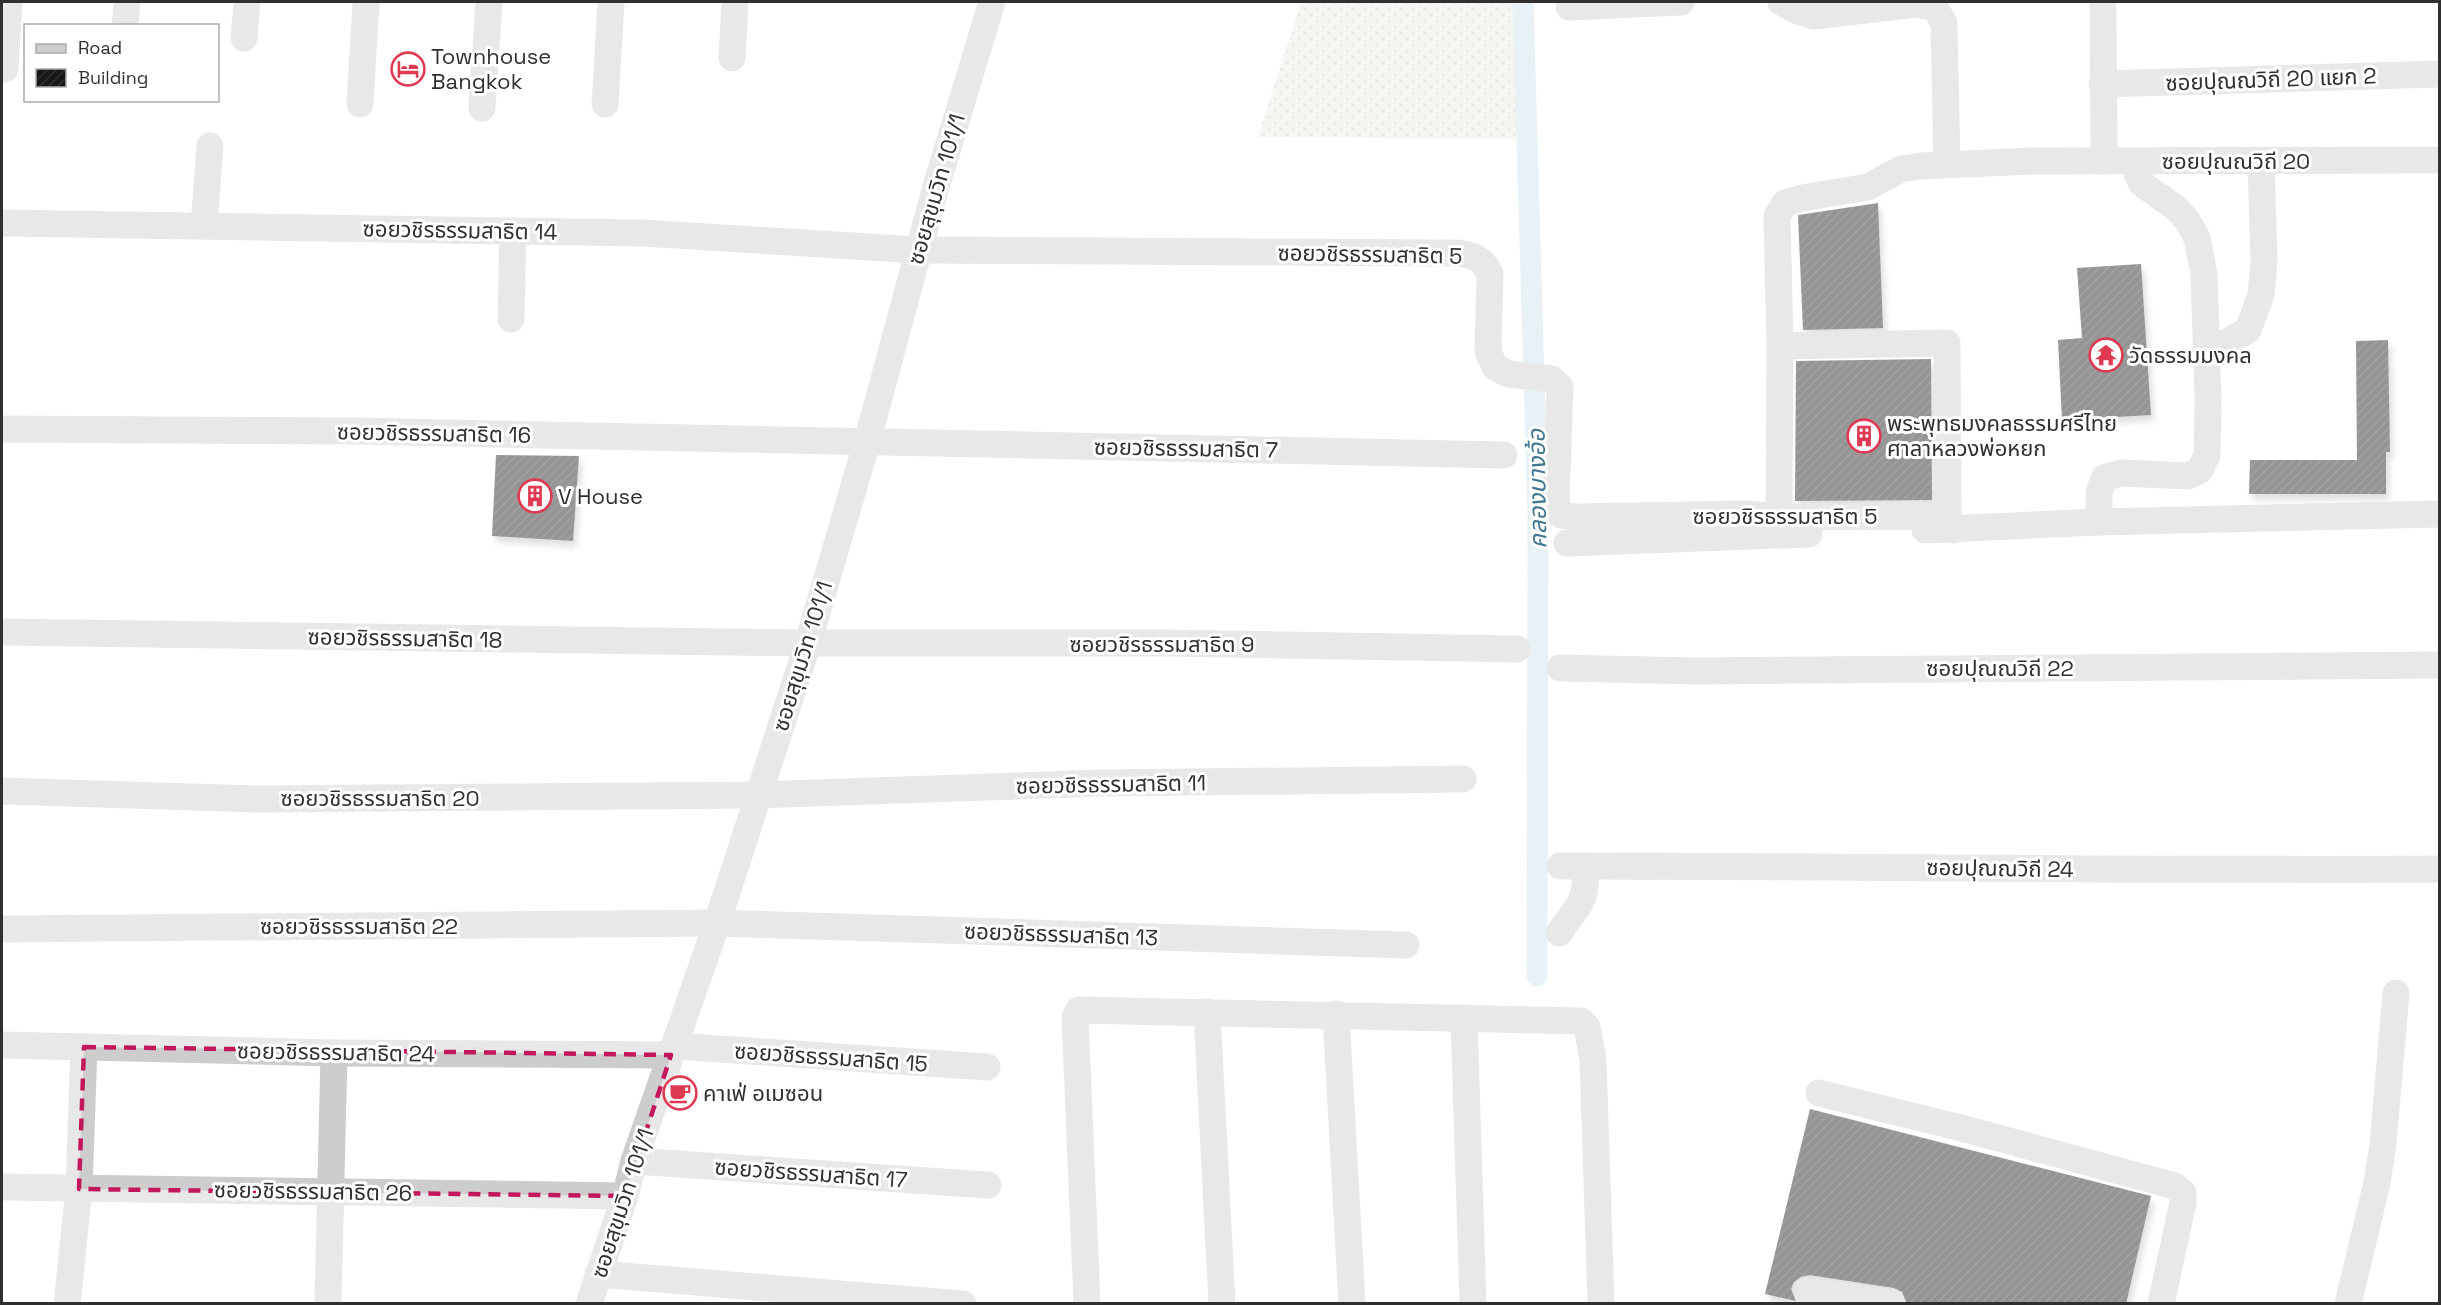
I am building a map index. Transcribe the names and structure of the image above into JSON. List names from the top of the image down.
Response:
{
  "streets": {
    "street": [
      "ซอยปุณณวิถี 20 แยก 2",
      "ซอยปุณณวิถี 20",
      "ซอยสุขุมวิท 101/1",
      "ซอยวชิรธรรมสาธิต 14",
      "ซอยวชิรธรรมสาธิต 5",
      "ซอยวชิรธรรมสาธิต 16",
      "ซอยวชิรธรรมสาธิต 7",
      "ซอยวชิรธรรมสาธิต 18",
      "ซอยวชิรธรรมสาธิต 9",
      "ซอยปุณณวิถี 22",
      "ซอยวชิรธรรมสาธิต 11",
      "ซอยวชิรธรรมสาธิต 20",
      "ซอยปุณณวิถี 24",
      "ซอยวชิรธรรมสาธิต 22",
      "ซอยวชิรธรรมสาธิต 13",
      "ซอยวชิรธรรมสาธิต 24",
      "ซอยวชิรธรรมสาธิต 15",
      "ซอยวชิรธรรมสาธิต 17",
      "ซอยวชิรธรรมสาธิต 26"
    ]
  },
  "crossings": [
    ["ซอยปุณณวิถี 20", "ซอยวชิรธรรมสาธิต 5"],
    ["ซอยสุขุมวิท 101/1", "ซอยวชิรธรรมสาธิต 14"],
    ["ซอยสุขุมวิท 101/1", "ซอยวชิรธรรมสาธิต 5"],
    ["ซอยสุขุมวิท 101/1", "ซอยวชิรธรรมสาธิต 16"],
    ["ซอยสุขุมวิท 101/1", "ซอยวชิรธรรมสาธิต 7"],
    ["ซอยสุขุมวิท 101/1", "ซอยวชิรธรรมสาธิต 18"],
    ["ซอยสุขุมวิท 101/1", "ซอยวชิรธรรมสาธิต 9"],
    ["ซอยสุขุมวิท 101/1", "ซอยวชิรธรรมสาธิต 11"],
    ["ซอยสุขุมวิท 101/1", "ซอยวชิรธรรมสาธิต 20"],
    ["ซอยสุขุมวิท 101/1", "ซอยวชิรธรรมสาธิต 22"],
    ["ซอยสุขุมวิท 101/1", "ซอยวชิรธรรมสาธิต 13"],
    ["ซอยสุขุมวิท 101/1", "ซอยวชิรธรรมสาธิต 24"],
    ["ซอยสุขุมวิท 101/1", "ซอยวชิรธรรมสาธิต 15"],
    ["ซอยสุขุมวิท 101/1", "ซอยวชิรธรรมสาธิต 17"],
    ["ซอยสุขุมวิท 101/1", "ซอยวชิรธรรมสาธิต 26"],
    ["ซอยวชิรธรรมสาธิต 14", "ซอยวชิรธรรมสาธิต 5"],
    ["ซอยวชิรธรรมสาธิต 16", "ซอยวชิรธรรมสาธิต 7"],
    ["ซอยวชิรธรรมสาธิต 18", "ซอยวชิรธรรมสาธิต 9"],
    ["ซอยวชิรธรรมสาธิต 11", "ซอยวชิรธรรมสาธิต 20"],
    ["ซอยวชิรธรรมสาธิต 22", "ซอยวชิรธรรมสาธิต 13"],
    ["ซอยวชิรธรรมสาธิต 24", "ซอยวชิรธรรมสาธิต 15"]
  ],
  "water": ["คลองบางอ้อ"],
  "places": {
    "hotel": ["Townhouse Bangkok"],
    "temple": ["วัดธรรมมงคล"],
    "building": ["พระพุทธมงคลธรรมศรีไทย ศาลาหลวงพ่อหยก", "V House"],
    "cafe": ["คาเฟ่ อเมซอน"]
  },
  "legend": ["Road", "Building"]
}
